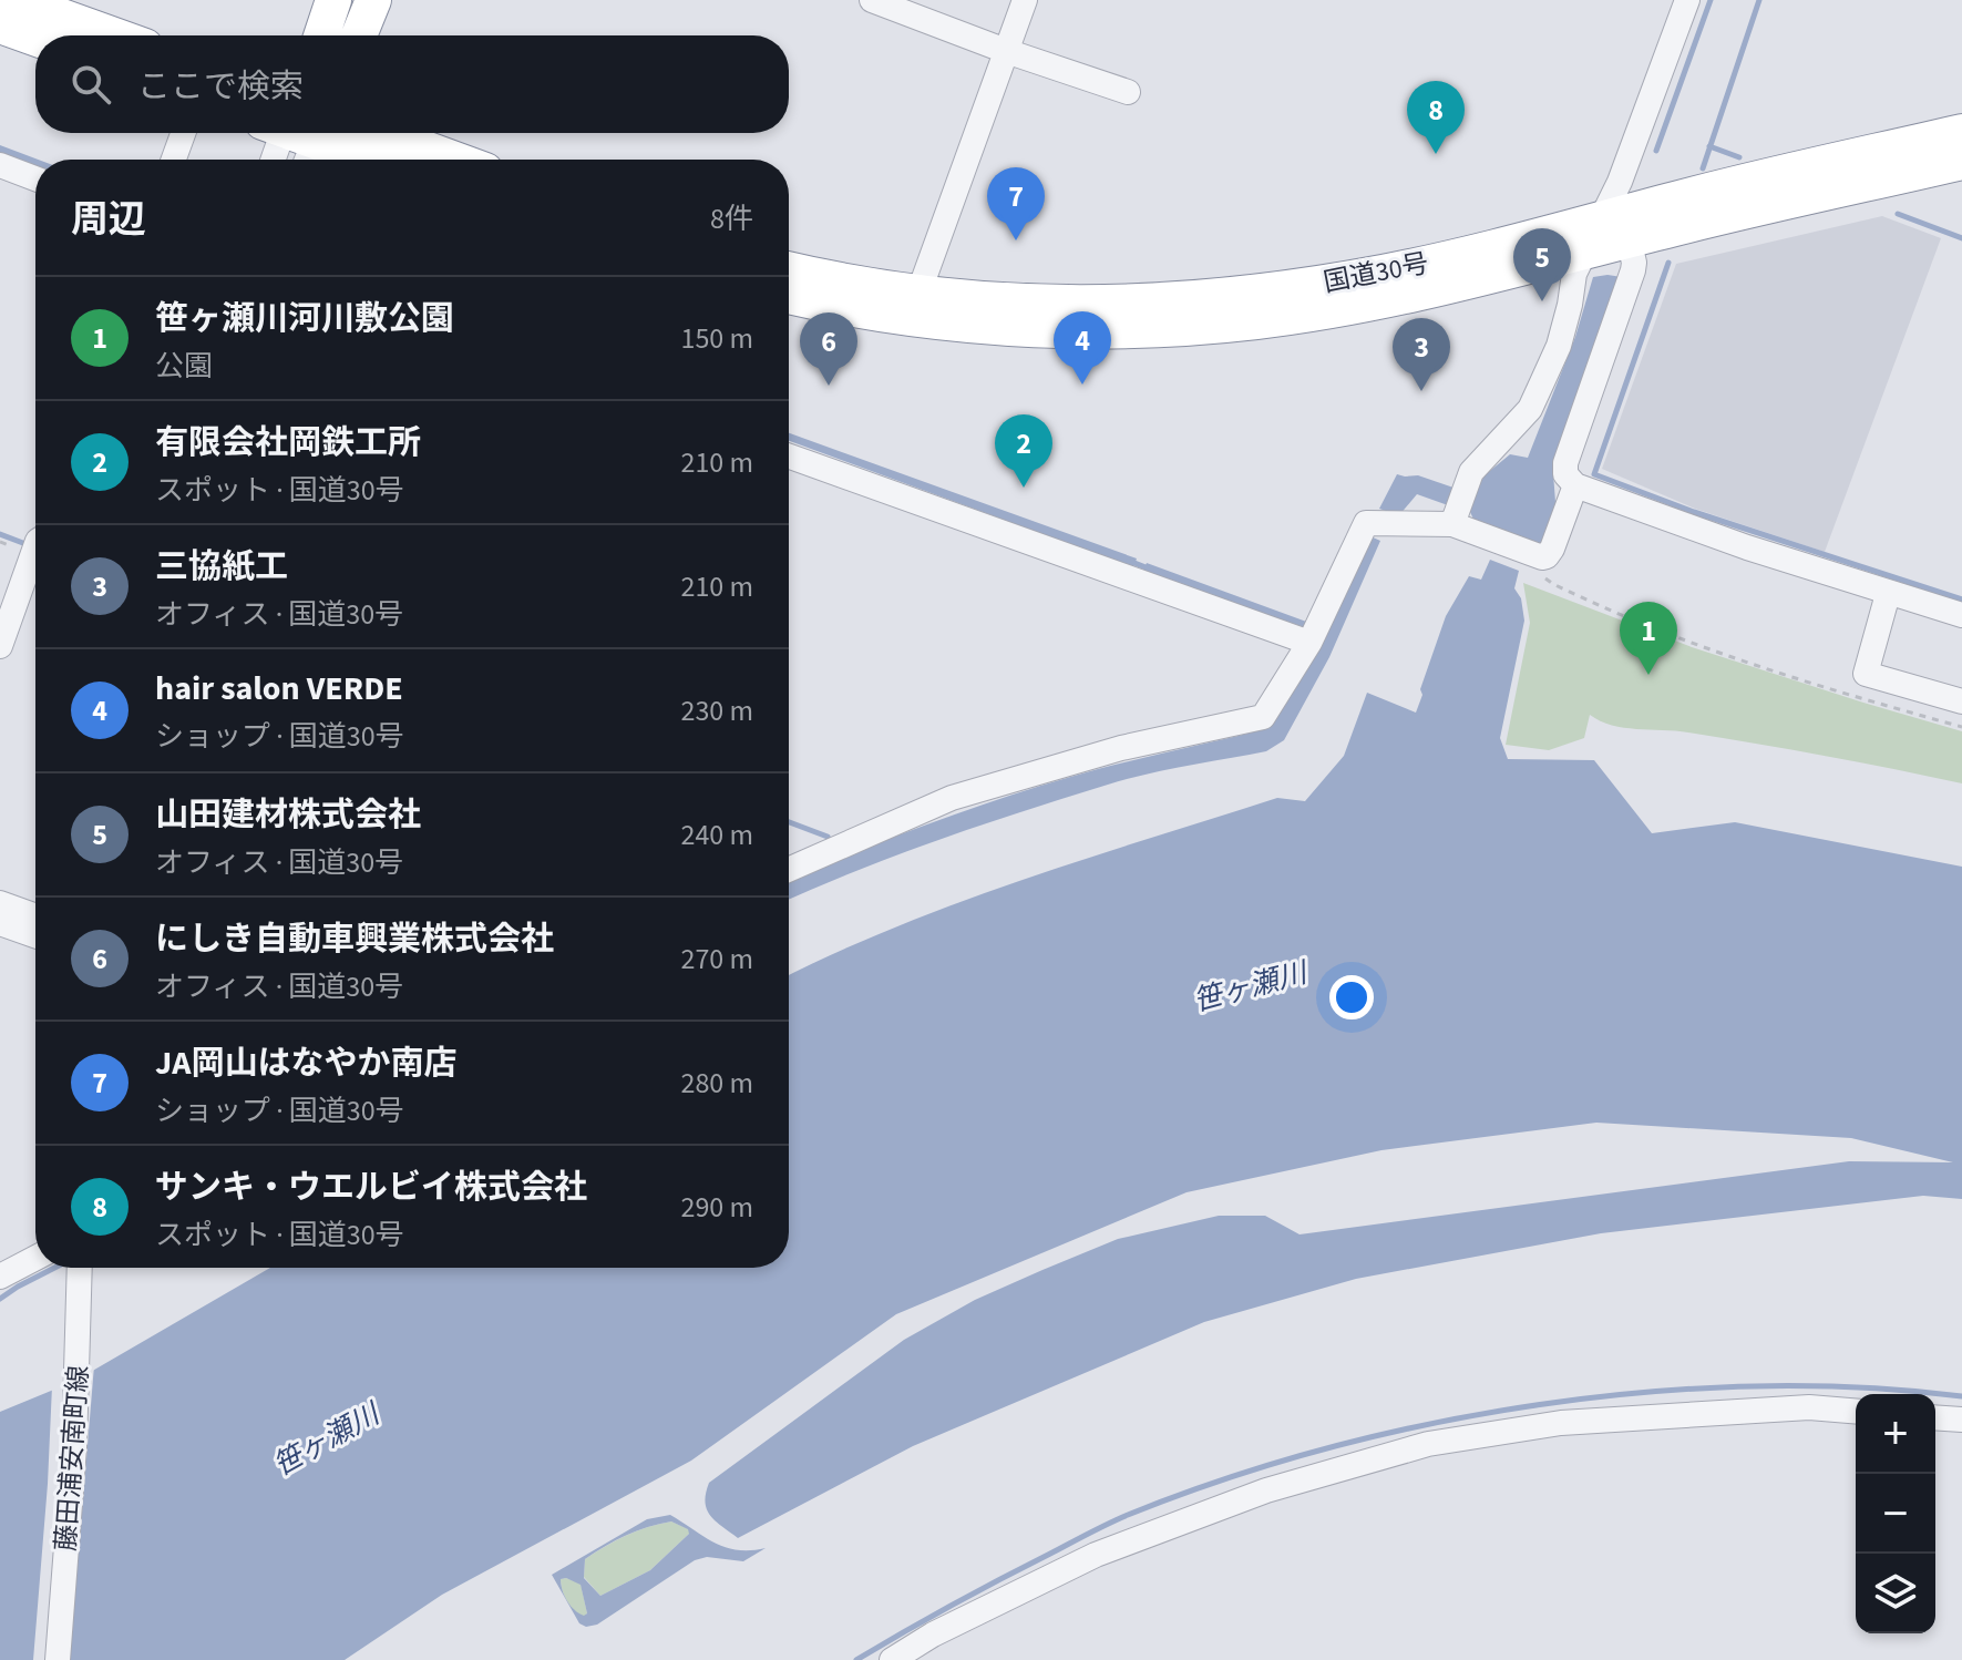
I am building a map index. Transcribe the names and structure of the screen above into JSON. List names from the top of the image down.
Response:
{
  "streets": {
    "highway": ["国道30号"],
    "street": ["藤田浦安南町線"]
  },
  "water": ["笹ヶ瀬川"],
  "page": {
    "search": "ここで検索",
    "pins": [
      "8",
      "7",
      "5",
      "4",
      "6",
      "3",
      "2",
      "1"
    ],
    "heading": ["周辺", "8件"],
    "list": [
      {
        "mark": "1",
        "name": "笹ヶ瀬川河川敷公園",
        "note": "公園",
        "value": "150 m"
      },
      {
        "mark": "2",
        "name": "有限会社岡鉄工所",
        "note": "スポット · 国道30号",
        "value": "210 m"
      },
      {
        "mark": "3",
        "name": "三協紙工",
        "note": "オフィス · 国道30号",
        "value": "210 m"
      },
      {
        "mark": "4",
        "name": "hair salon VERDE",
        "note": "ショップ · 国道30号",
        "value": "230 m"
      },
      {
        "mark": "5",
        "name": "山田建材株式会社",
        "note": "オフィス · 国道30号",
        "value": "240 m"
      },
      {
        "mark": "6",
        "name": "にしき自動車興業株式会社",
        "note": "オフィス · 国道30号",
        "value": "270 m"
      },
      {
        "mark": "7",
        "name": "JA岡山はなやか南店",
        "note": "ショップ · 国道30号",
        "value": "280 m"
      },
      {
        "mark": "8",
        "name": "サンキ・ウエルビイ株式会社",
        "note": "スポット · 国道30号",
        "value": "290 m"
      }
    ],
    "map_buttons": ["+", "−"]
  }
}
